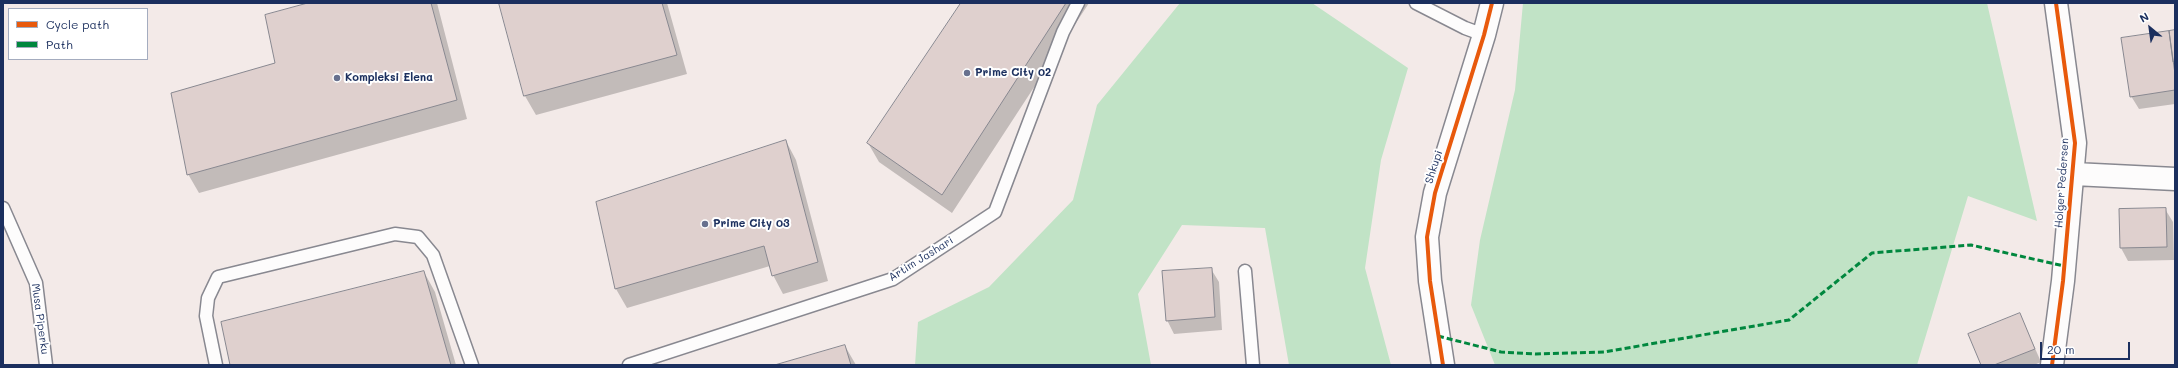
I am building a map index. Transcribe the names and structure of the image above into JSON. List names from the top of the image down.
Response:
{
  "streets": {
    "street": ["Shkupi", "Holger Pedersen"],
    "lane": ["Artim Jashari", "Musa Piperku"]
  },
  "places": ["Prime City 02", "Kompleksi Elena", "Prime City 03"],
  "legend": ["Cycle path", "Path"],
  "scale_bar": "20 m",
  "north": "top left"
}
